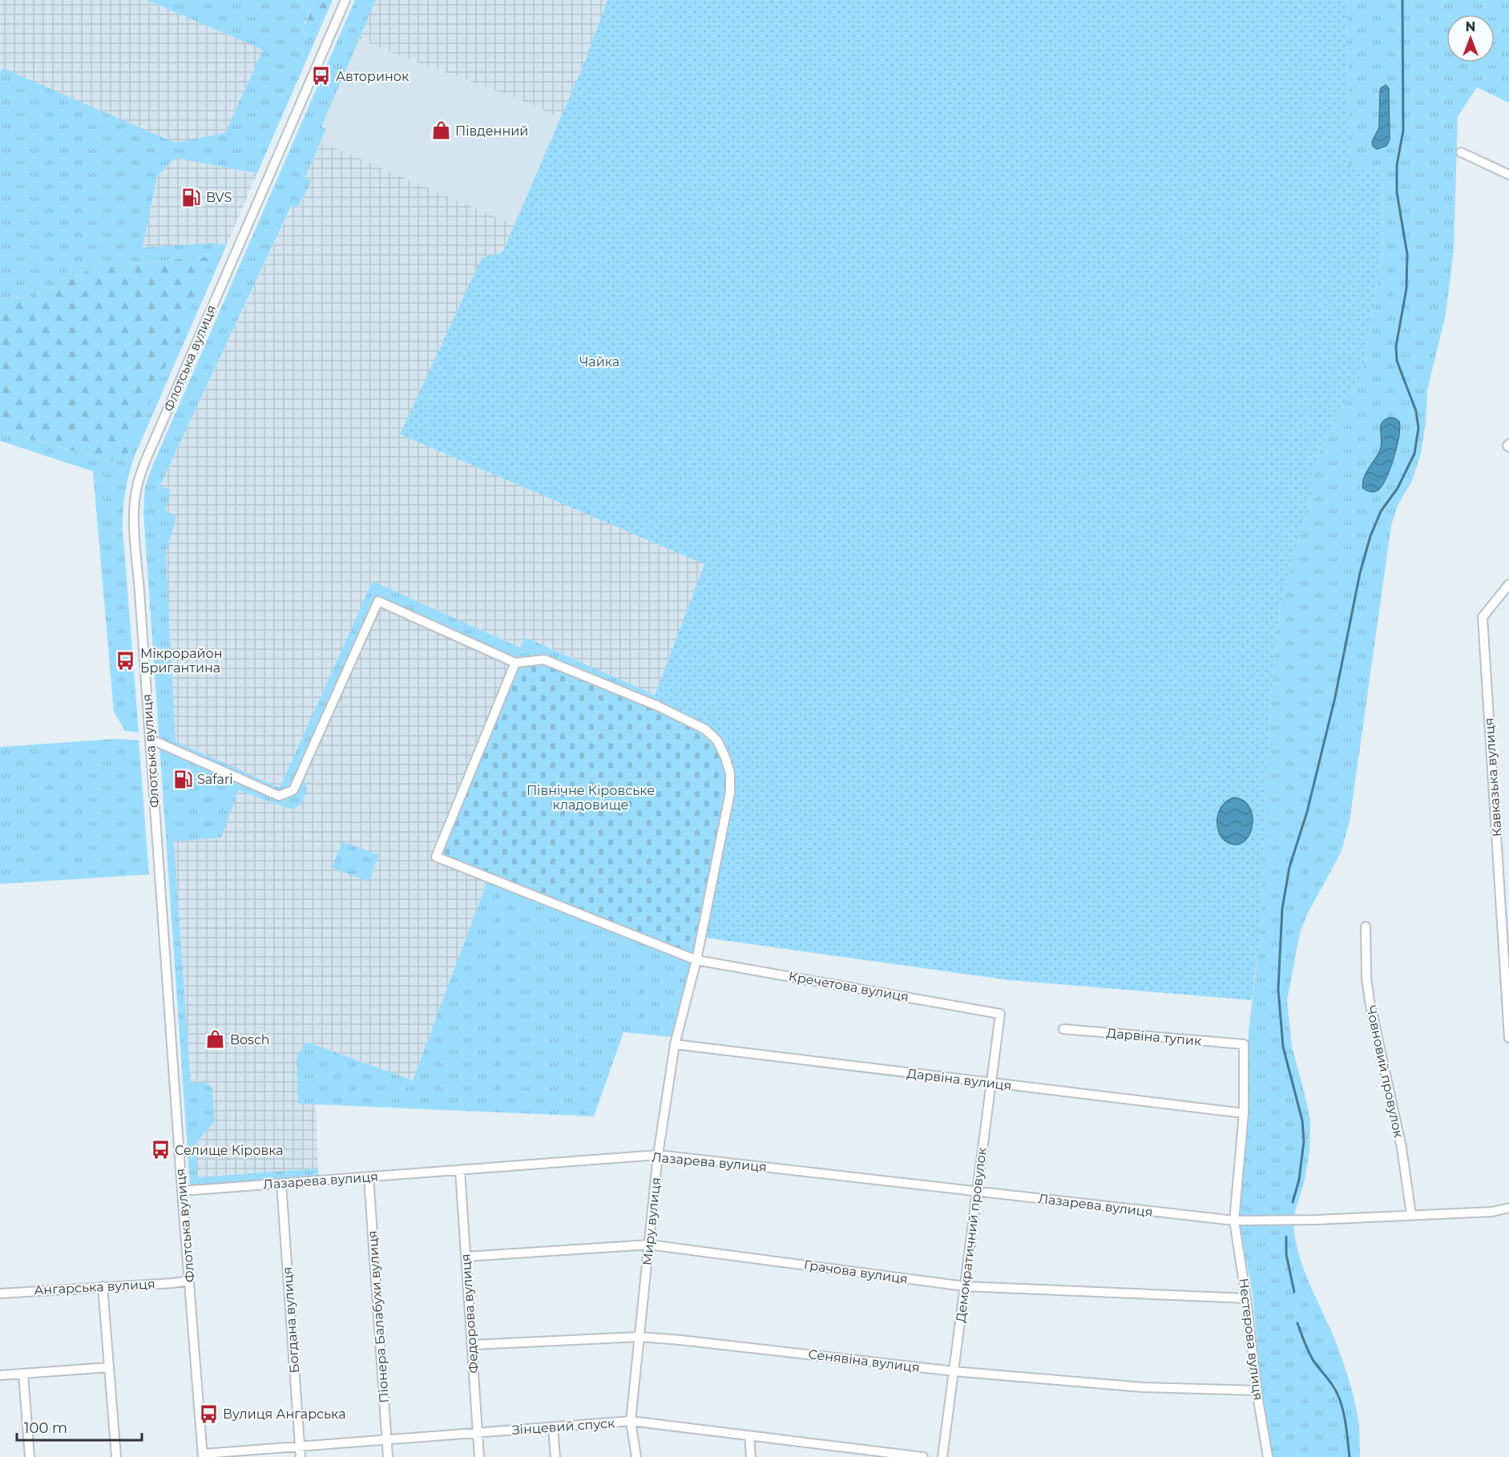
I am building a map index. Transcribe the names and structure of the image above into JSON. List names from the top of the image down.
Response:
{
  "streets": {
    "street": [
      "Флотська вулиця",
      "Кавказька вулиця",
      "Кречетова вулиця",
      "Дарвіна тупик",
      "Човновий провулок",
      "Дарвіна вулиця",
      "Лазарева вулиця",
      "Миру вулиця",
      "Демократичний провулок",
      "Грачова вулиця",
      "Ангарська вулиця",
      "Федорова вулиця",
      "Піонера Балабухи вулиця",
      "Богдана вулиця",
      "Нестерова вулиця",
      "Сенявіна вулиця",
      "Зінцевий спуск"
    ]
  },
  "crossings": [
    ["Флотська вулиця", "Лазарева вулиця"],
    ["Флотська вулиця", "Ангарська вулиця"],
    ["Флотська вулиця", "Зінцевий спуск"],
    ["Кречетова вулиця", "Миру вулиця"],
    ["Кречетова вулиця", "Демократичний провулок"],
    ["Дарвіна тупик", "Нестерова вулиця"],
    ["Дарвіна вулиця", "Миру вулиця"],
    ["Дарвіна вулиця", "Демократичний провулок"],
    ["Дарвіна вулиця", "Нестерова вулиця"],
    ["Лазарева вулиця", "Миру вулиця"],
    ["Лазарева вулиця", "Демократичний провулок"],
    ["Лазарева вулиця", "Федорова вулиця"],
    ["Лазарева вулиця", "Піонера Балабухи вулиця"],
    ["Лазарева вулиця", "Богдана вулиця"],
    ["Лазарева вулиця", "Нестерова вулиця"],
    ["Миру вулиця", "Грачова вулиця"],
    ["Миру вулиця", "Сенявіна вулиця"],
    ["Миру вулиця", "Зінцевий спуск"],
    ["Демократичний провулок", "Грачова вулиця"],
    ["Демократичний провулок", "Сенявіна вулиця"],
    ["Грачова вулиця", "Федорова вулиця"],
    ["Грачова вулиця", "Нестерова вулиця"],
    ["Федорова вулиця", "Сенявіна вулиця"],
    ["Федорова вулиця", "Зінцевий спуск"],
    ["Піонера Балабухи вулиця", "Зінцевий спуск"],
    ["Богдана вулиця", "Зінцевий спуск"],
    ["Нестерова вулиця", "Сенявіна вулиця"]
  ],
  "parks": ["Чайка", "Північне Кіровське кладовище"],
  "places": {
    "bus stop": [
      "Авторинок",
      "Мікрорайон Бригантина",
      "Селище Кіровка",
      "Вулиця Ангарська"
    ],
    "shop": ["Південний", "Bosch"],
    "fuel station": ["BVS", "Safari"]
  },
  "scale_bar": "100 m",
  "north": "top"
}
